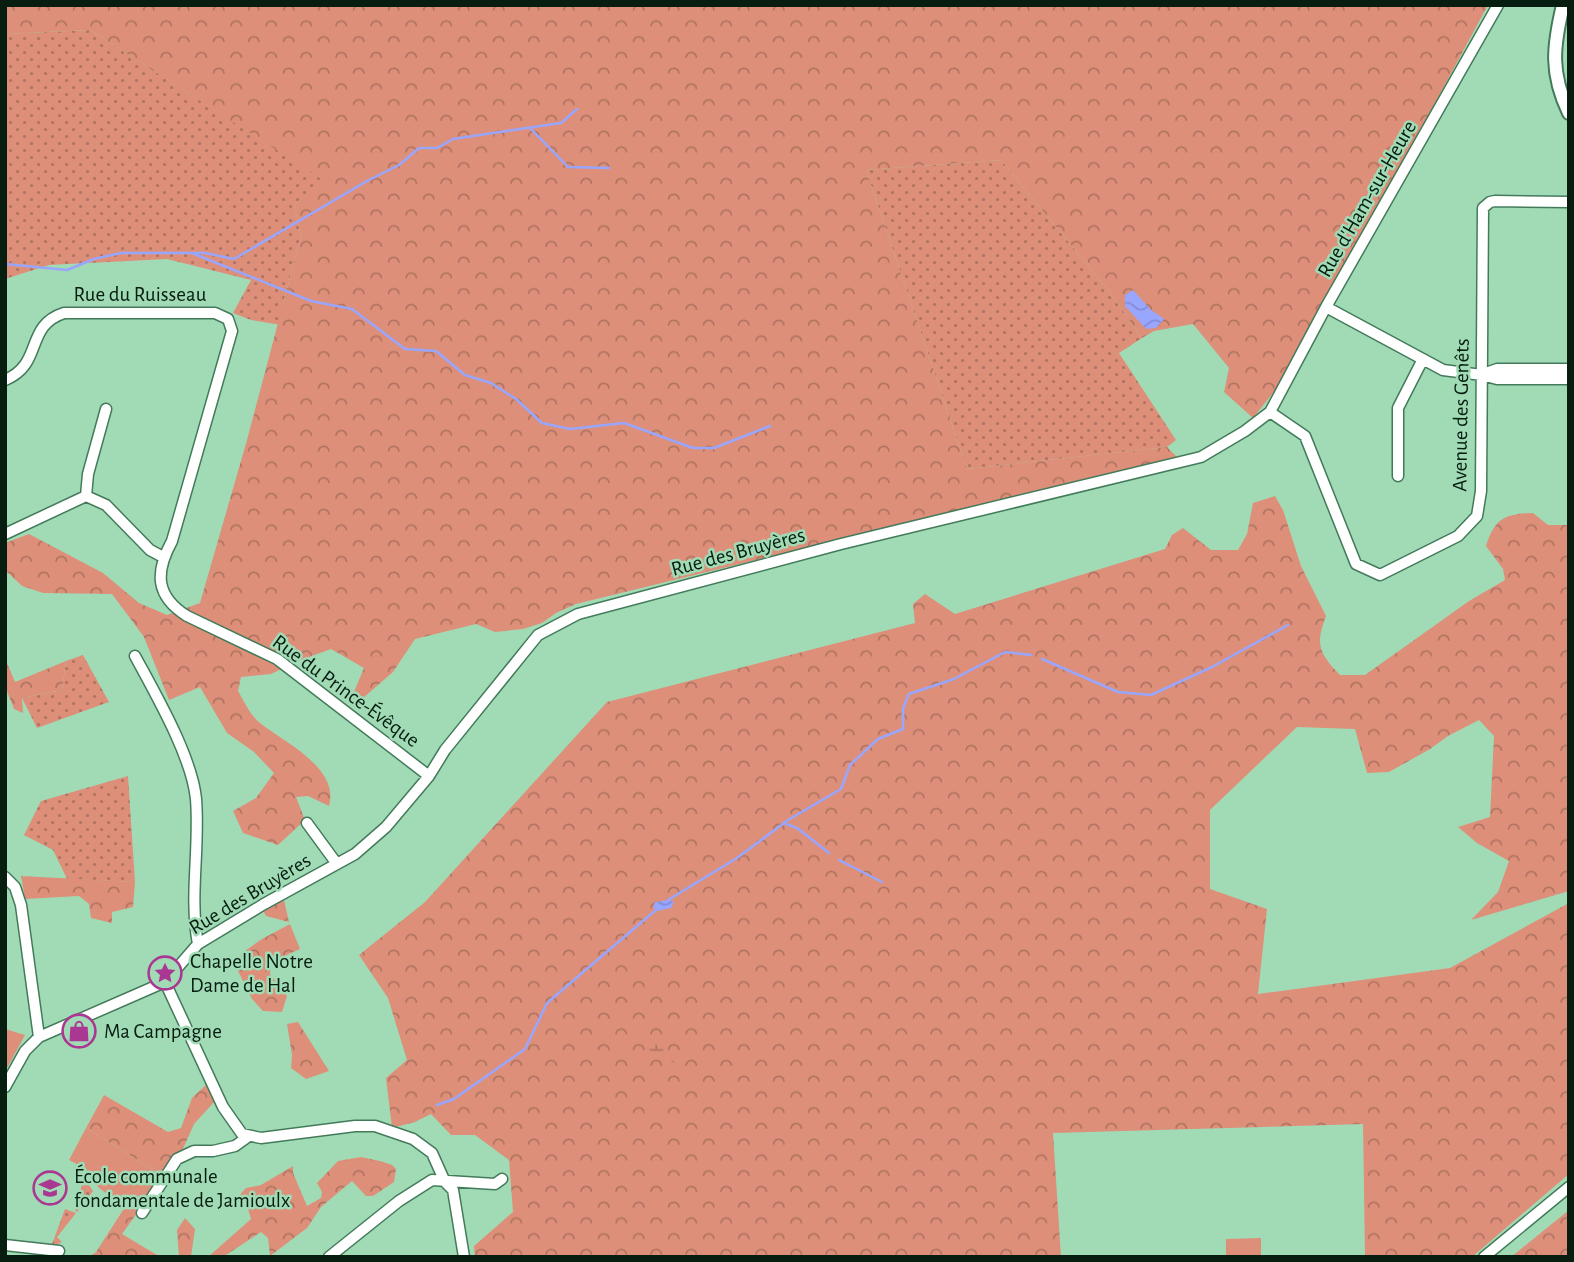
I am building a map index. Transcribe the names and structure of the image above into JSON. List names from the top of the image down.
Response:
{
  "streets": {
    "street": [
      "Rue d'Ham-sur-Heure",
      "Rue du Ruisseau",
      "Avenue des Genêts",
      "Rue des Bruyères",
      "Rue du Prince-Évêque"
    ]
  },
  "crossings": [
    ["Rue d'Ham-sur-Heure", "Avenue des Genêts"],
    ["Rue d'Ham-sur-Heure", "Rue des Bruyères"],
    ["Rue du Ruisseau", "Rue du Prince-Évêque"],
    ["Avenue des Genêts", "Rue des Bruyères"],
    ["Rue des Bruyères", "Rue du Prince-Évêque"]
  ],
  "places": {
    "place": ["Chapelle Notre Dame de Hal"],
    "shop": ["Ma Campagne"],
    "school or university": ["École communale fondamentale de Jamioulx"]
  }
}
